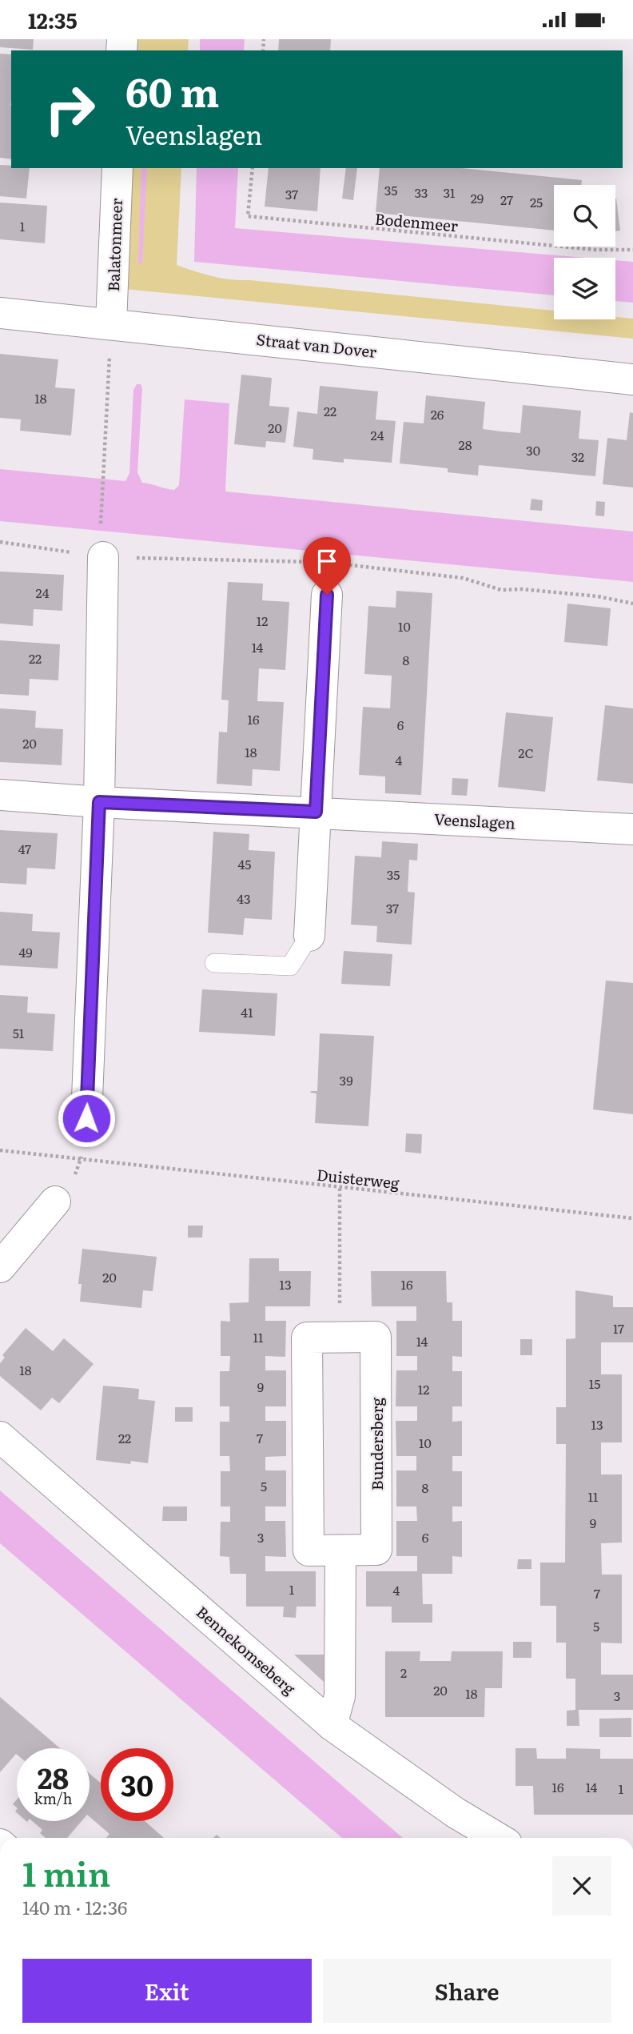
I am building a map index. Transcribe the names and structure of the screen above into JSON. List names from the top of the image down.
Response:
{
  "streets": {
    "street": [
      "Balatonmeer",
      "Straat van Dover",
      "Veenslagen",
      "Bundersberg",
      "Bennekomseberg"
    ],
    "path": ["Bodenmeer", "Duisterweg"]
  },
  "crossings": [
    ["Balatonmeer", "Straat van Dover"]
  ],
  "house_numbers": [
    "35",
    "33",
    "31",
    "37",
    "29",
    "27",
    "25",
    "1",
    "18",
    "22",
    "26",
    "20",
    "24",
    "28",
    "30",
    "32",
    "24",
    "12",
    "10",
    "14",
    "22",
    "8",
    "16",
    "6",
    "20",
    "18",
    "2C",
    "4",
    "47",
    "45",
    "35",
    "43",
    "37",
    "49",
    "41",
    "51",
    "39",
    "20",
    "13",
    "16",
    "17",
    "11",
    "14",
    "18",
    "15",
    "9",
    "12",
    "13",
    "22",
    "7",
    "10",
    "5",
    "8",
    "11",
    "9",
    "3",
    "6",
    "1",
    "4",
    "7",
    "5",
    "2",
    "20",
    "18",
    "3",
    "16",
    "14",
    "1"
  ],
  "page": {
    "status": "12:35",
    "turn": ["60 m", "Veenslagen"],
    "speed": "28 km/h",
    "limit": "30",
    "heading": ["1 min", "140 m · 12:36"],
    "buttons": ["Exit", "Share"]
  }
}
